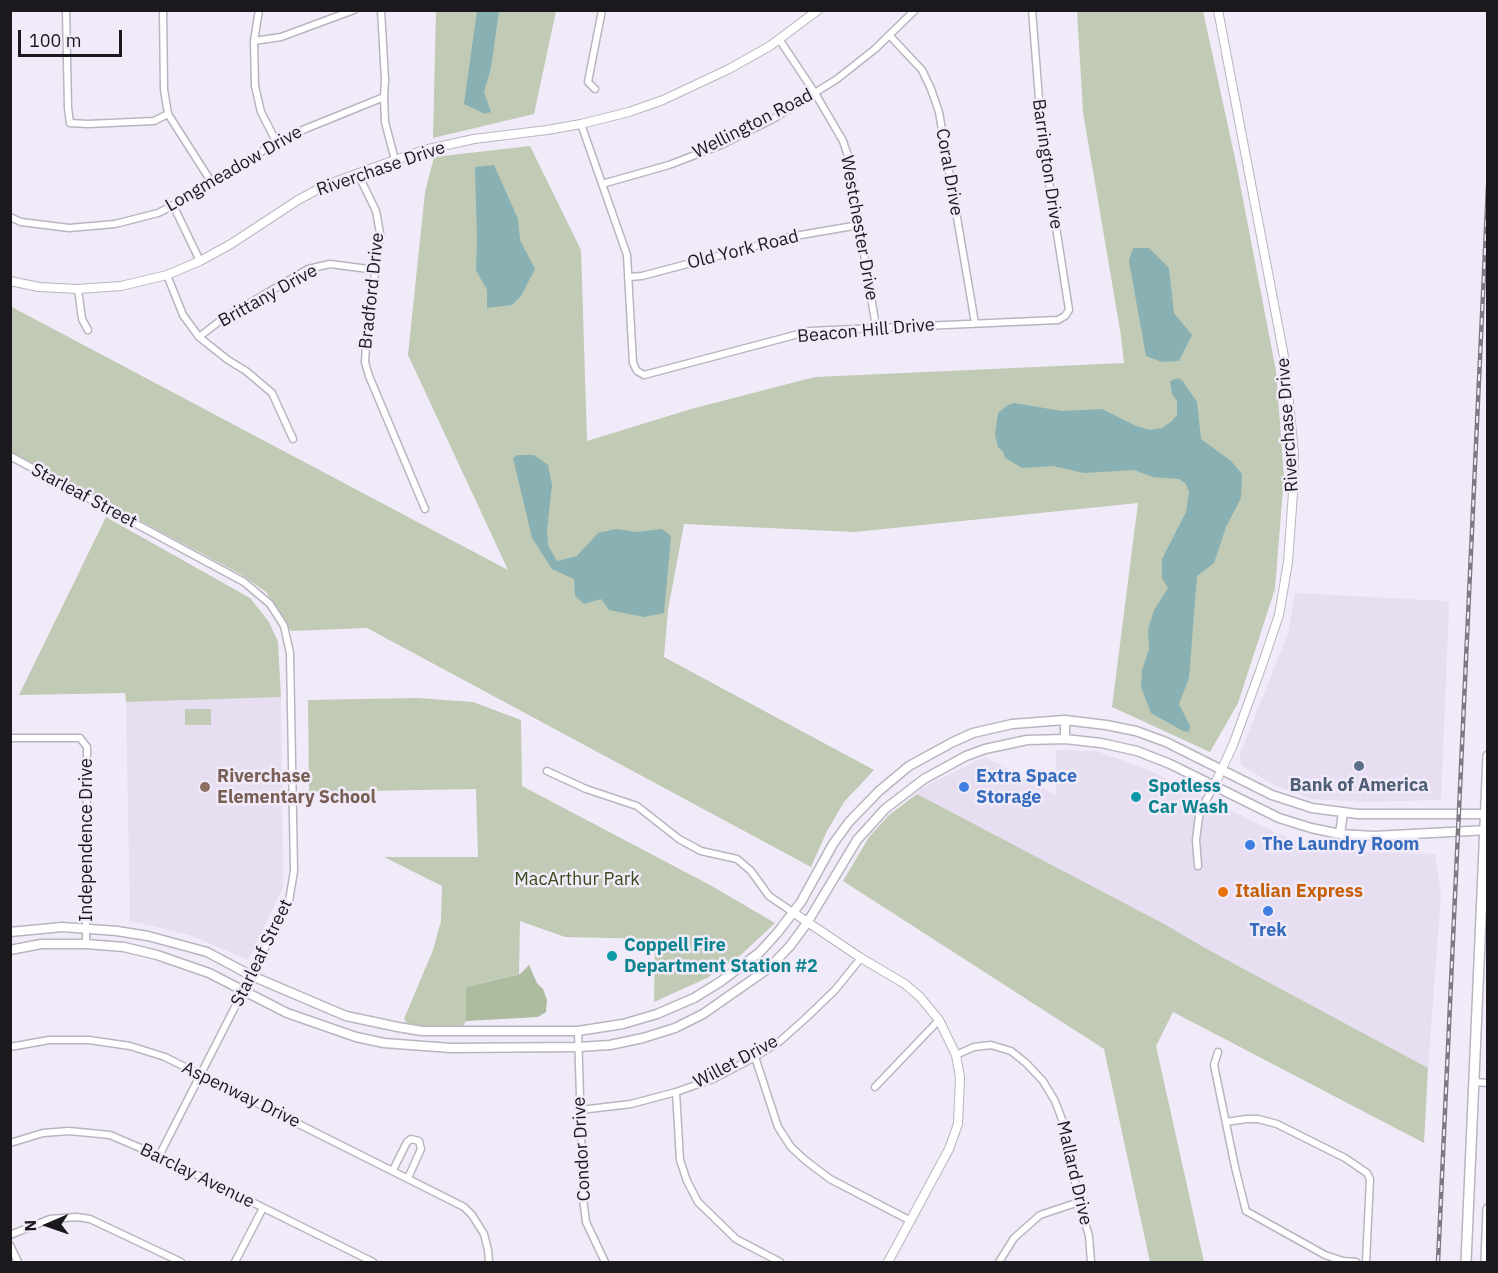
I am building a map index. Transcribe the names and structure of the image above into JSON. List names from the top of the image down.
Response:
{
  "streets": {
    "street": [
      "Wellington Road",
      "Barrington Drive",
      "Longmeadow Drive",
      "Riverchase Drive",
      "Coral Drive",
      "Westchester Drive",
      "Old York Road",
      "Bradford Drive",
      "Brittany Drive",
      "Beacon Hill Drive",
      "Starleaf Street",
      "Independence Drive",
      "Willet Drive",
      "Aspenway Drive",
      "Condor Drive",
      "Mallard Drive",
      "Barclay Avenue"
    ]
  },
  "crossings": [
    ["Wellington Road", "Coral Drive"],
    ["Wellington Road", "Westchester Drive"],
    ["Barrington Drive", "Beacon Hill Drive"],
    ["Riverchase Drive", "Westchester Drive"],
    ["Riverchase Drive", "Bradford Drive"],
    ["Coral Drive", "Beacon Hill Drive"],
    ["Westchester Drive", "Old York Road"],
    ["Westchester Drive", "Beacon Hill Drive"],
    ["Old York Road", "Beacon Hill Drive"],
    ["Bradford Drive", "Brittany Drive"],
    ["Starleaf Street", "Aspenway Drive"],
    ["Starleaf Street", "Barclay Avenue"],
    ["Willet Drive", "Condor Drive"]
  ],
  "parks": ["MacArthur Park"],
  "places": [
    "Bank of America",
    "Riverchase Elementary School",
    "Extra Space Storage",
    "Spotless Car Wash",
    "The Laundry Room",
    "Italian Express",
    "Trek",
    "Coppell Fire Department Station #2"
  ],
  "scale_bar": "100 m",
  "north": "left"
}
